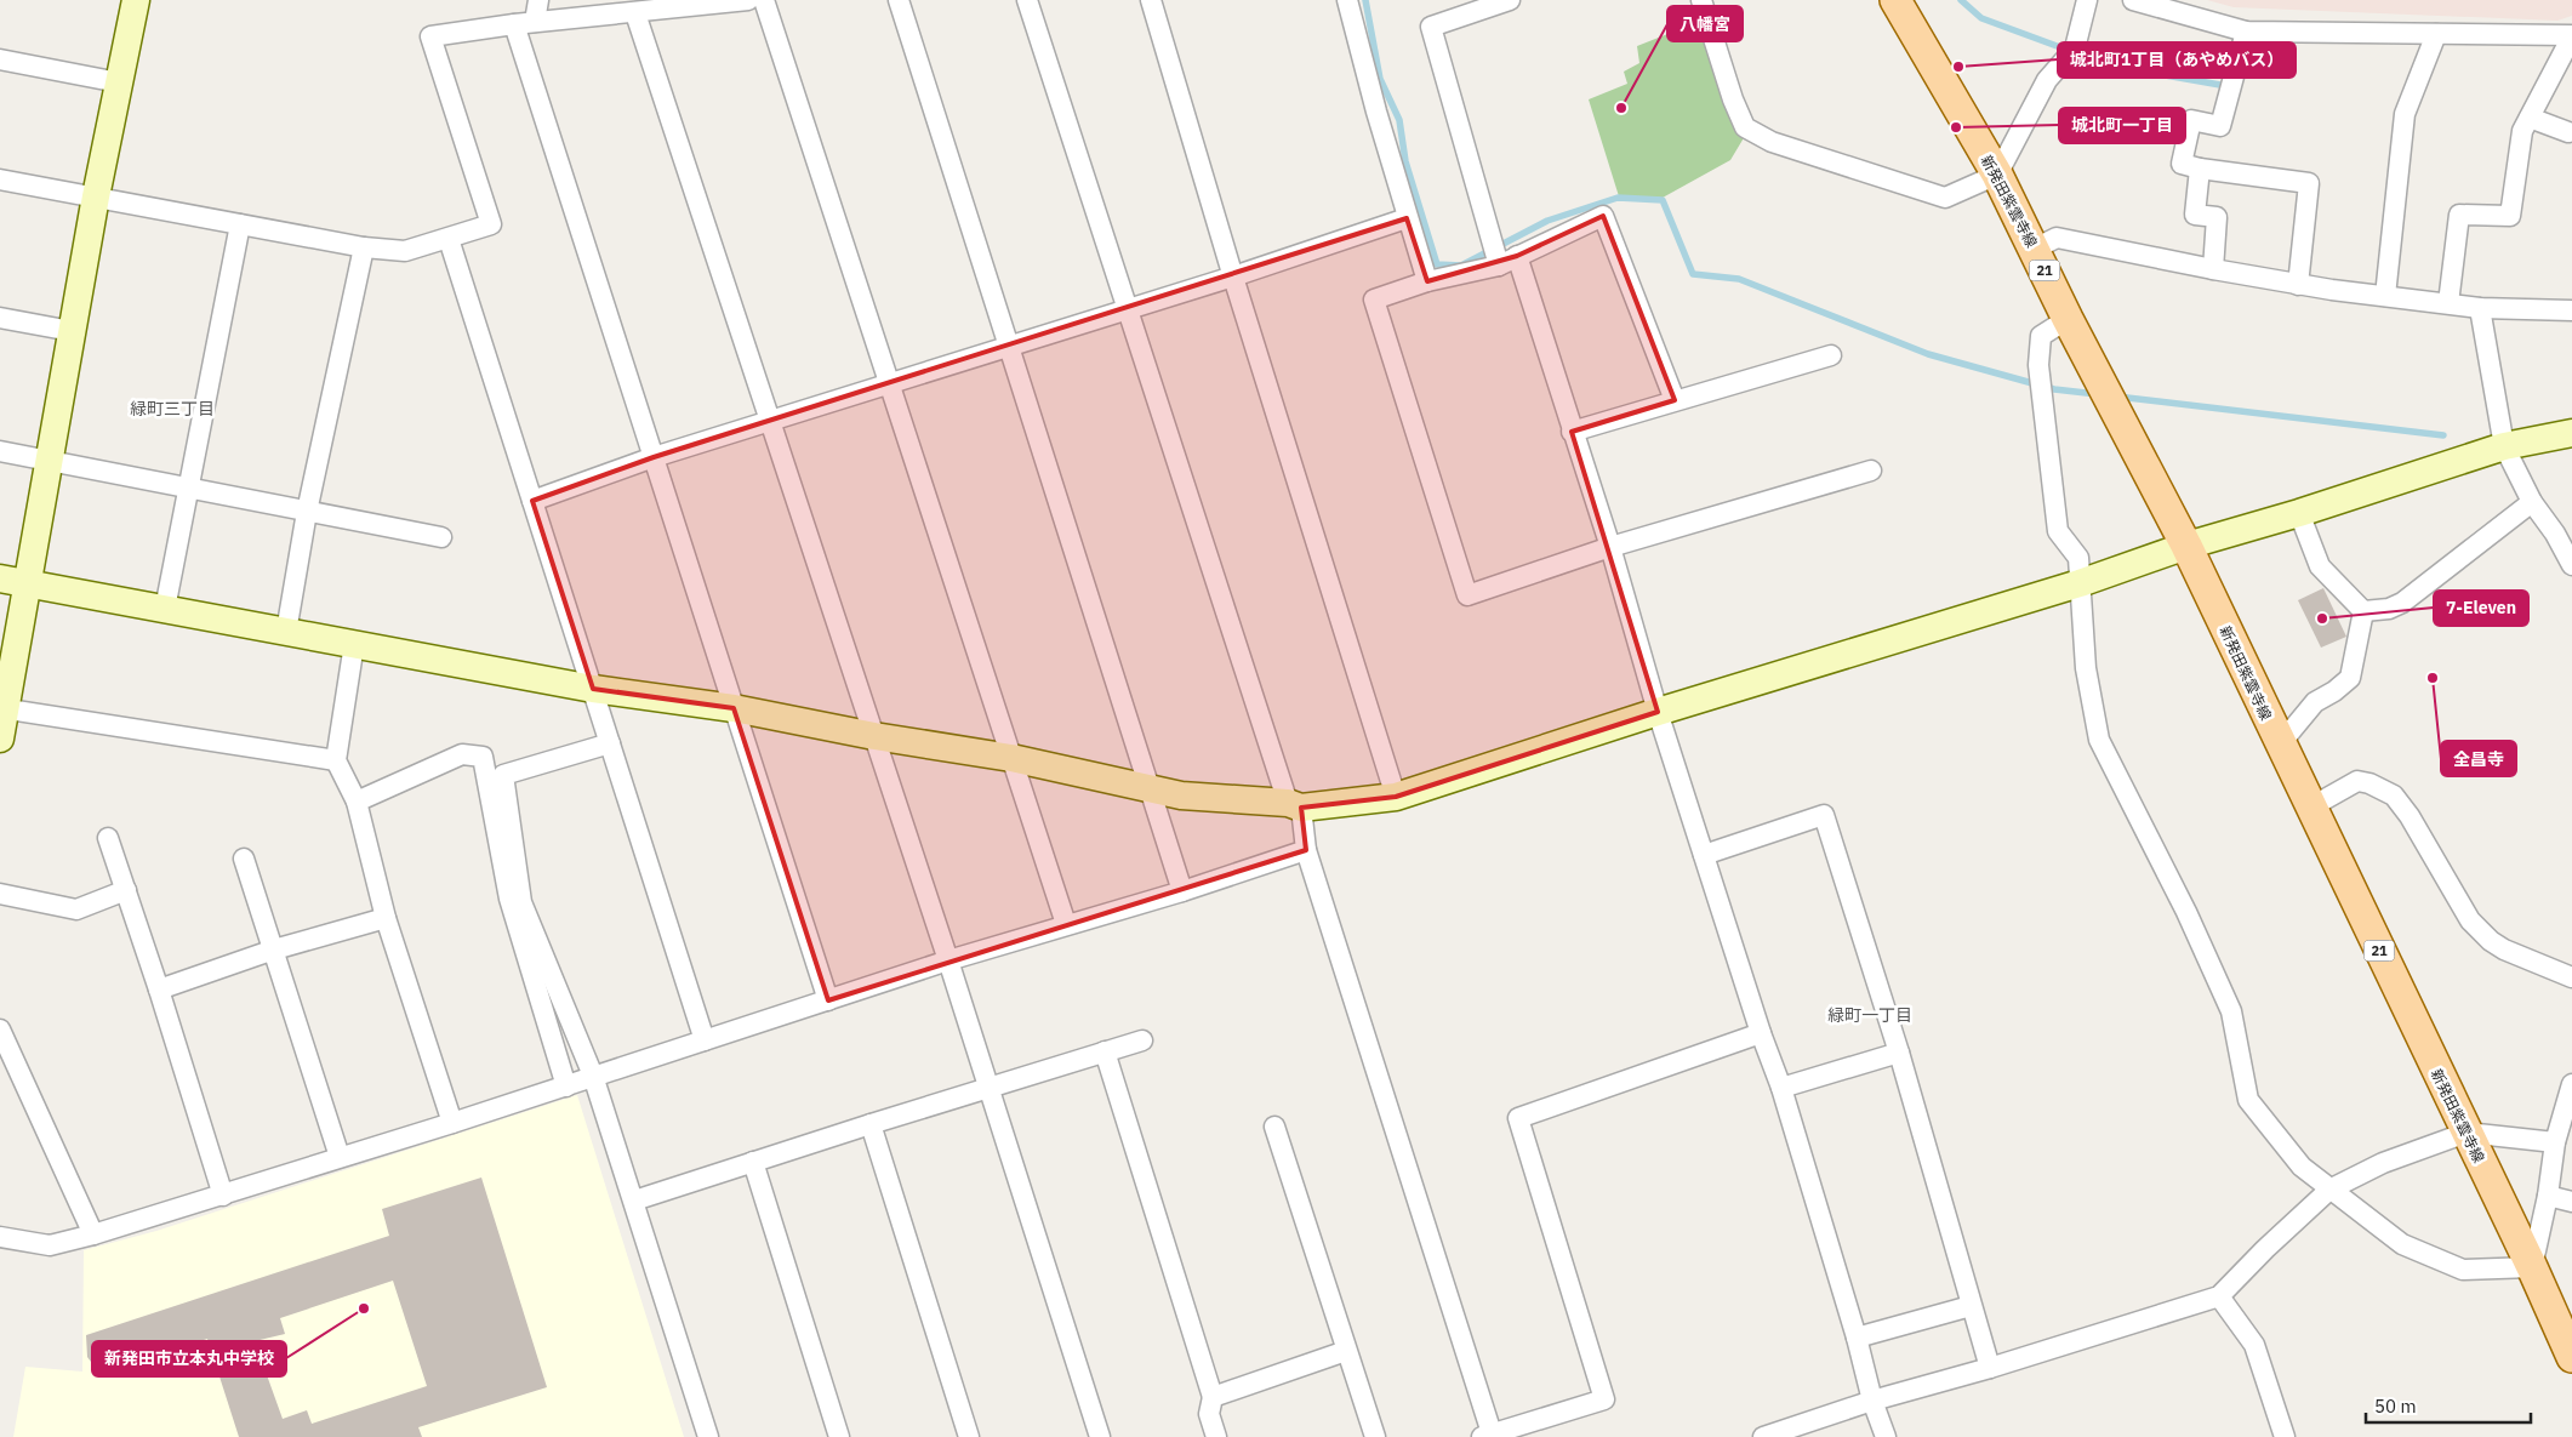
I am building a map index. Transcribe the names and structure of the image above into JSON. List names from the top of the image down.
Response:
{
  "streets": {
    "main road": ["新発田紫雲寺線", "21"]
  },
  "districts": ["緑町三丁目", "緑町一丁目"],
  "places": [
    "城北町1丁目（あやめバス）",
    "八幡宮",
    "城北町一丁目",
    "7-Eleven",
    "全昌寺",
    "新発田市立本丸中学校"
  ],
  "scale_bar": "50 m"
}
